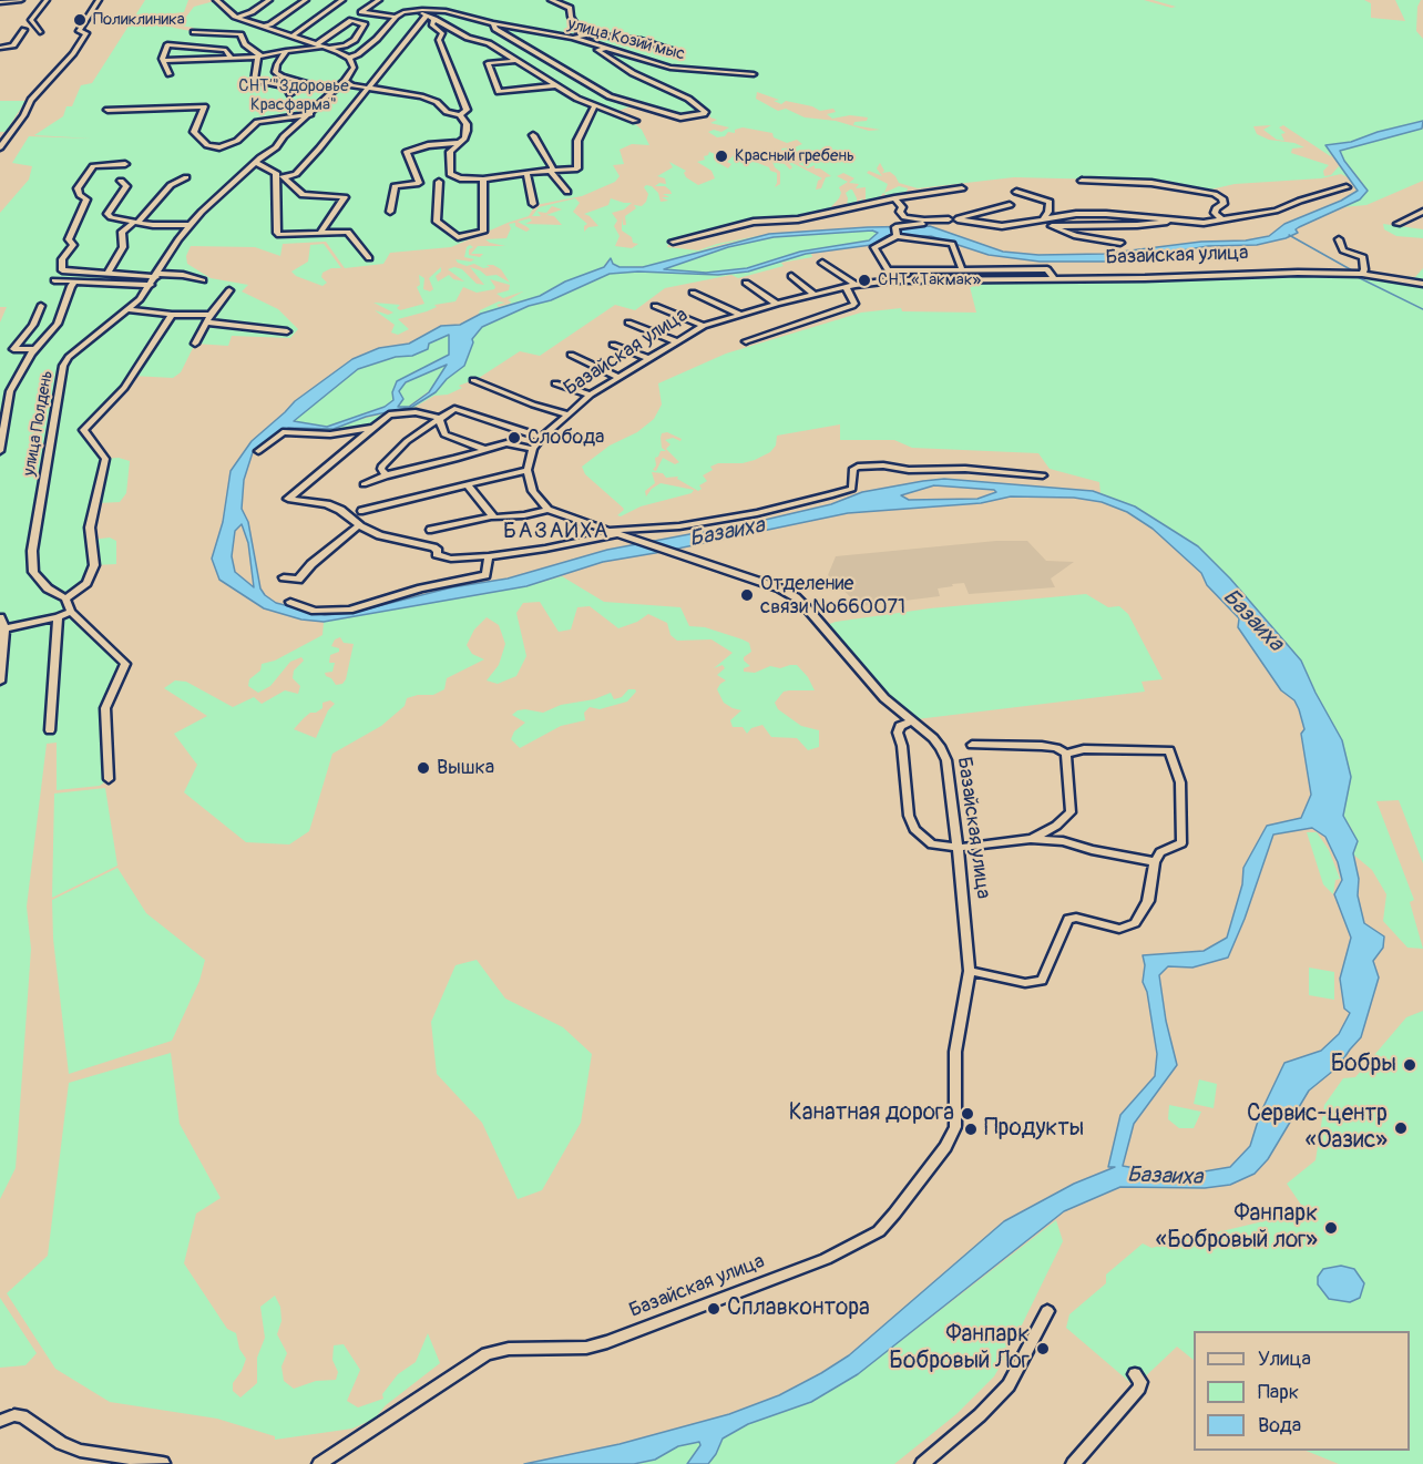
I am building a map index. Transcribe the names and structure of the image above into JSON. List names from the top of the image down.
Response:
{
  "streets": {
    "street": ["улица Козий мыс", "Базайская улица", "улица Полдень"]
  },
  "districts": ["БАЗАИХА"],
  "water": ["Базаиха"],
  "parks": ["СНТ \"Здоровье Красфарма\""],
  "places": [
    "Поликлиника",
    "Красный гребень",
    "СНТ «Такмак»",
    "Слобода",
    "Отделение связи №660071",
    "Вышка",
    "Бобры",
    "Канатная дорога",
    "Сервис-центр «Оазис»",
    "Продукты",
    "Фанпарк «Бобровый лог»",
    "Сплавконтора",
    "Фанпарк Бобровый Лог"
  ],
  "legend": ["Улица", "Парк", "Вода"]
}
